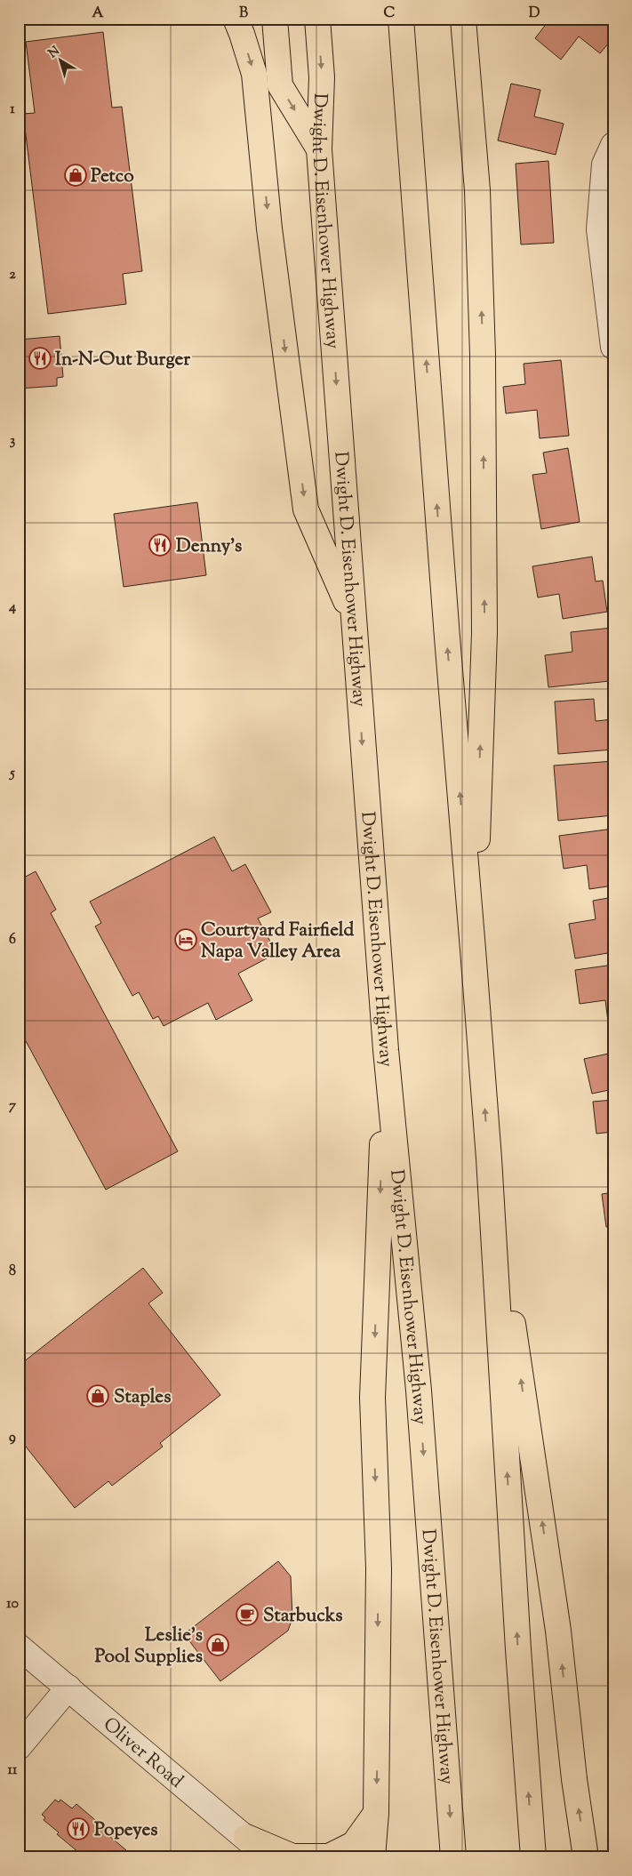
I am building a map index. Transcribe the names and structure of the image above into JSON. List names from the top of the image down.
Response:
{
  "streets": {
    "highway": ["Dwight D. Eisenhower Highway"],
    "street": ["Oliver Road"]
  },
  "places": {
    "shop": ["Petco", "Staples", "Leslie's Pool Supplies"],
    "restaurant": ["In-N-Out Burger", "Denny's", "Popeyes"],
    "hotel": ["Courtyard Fairfield Napa Valley Area"],
    "cafe": ["Starbucks"]
  },
  "north": "top left",
  "grid": {
    "columns": [
      "A",
      "B",
      "C",
      "D"
    ],
    "rows": [
      "1",
      "2",
      "3",
      "4",
      "5",
      "6",
      "7",
      "8",
      "9",
      "10",
      "11"
    ]
  }
}
